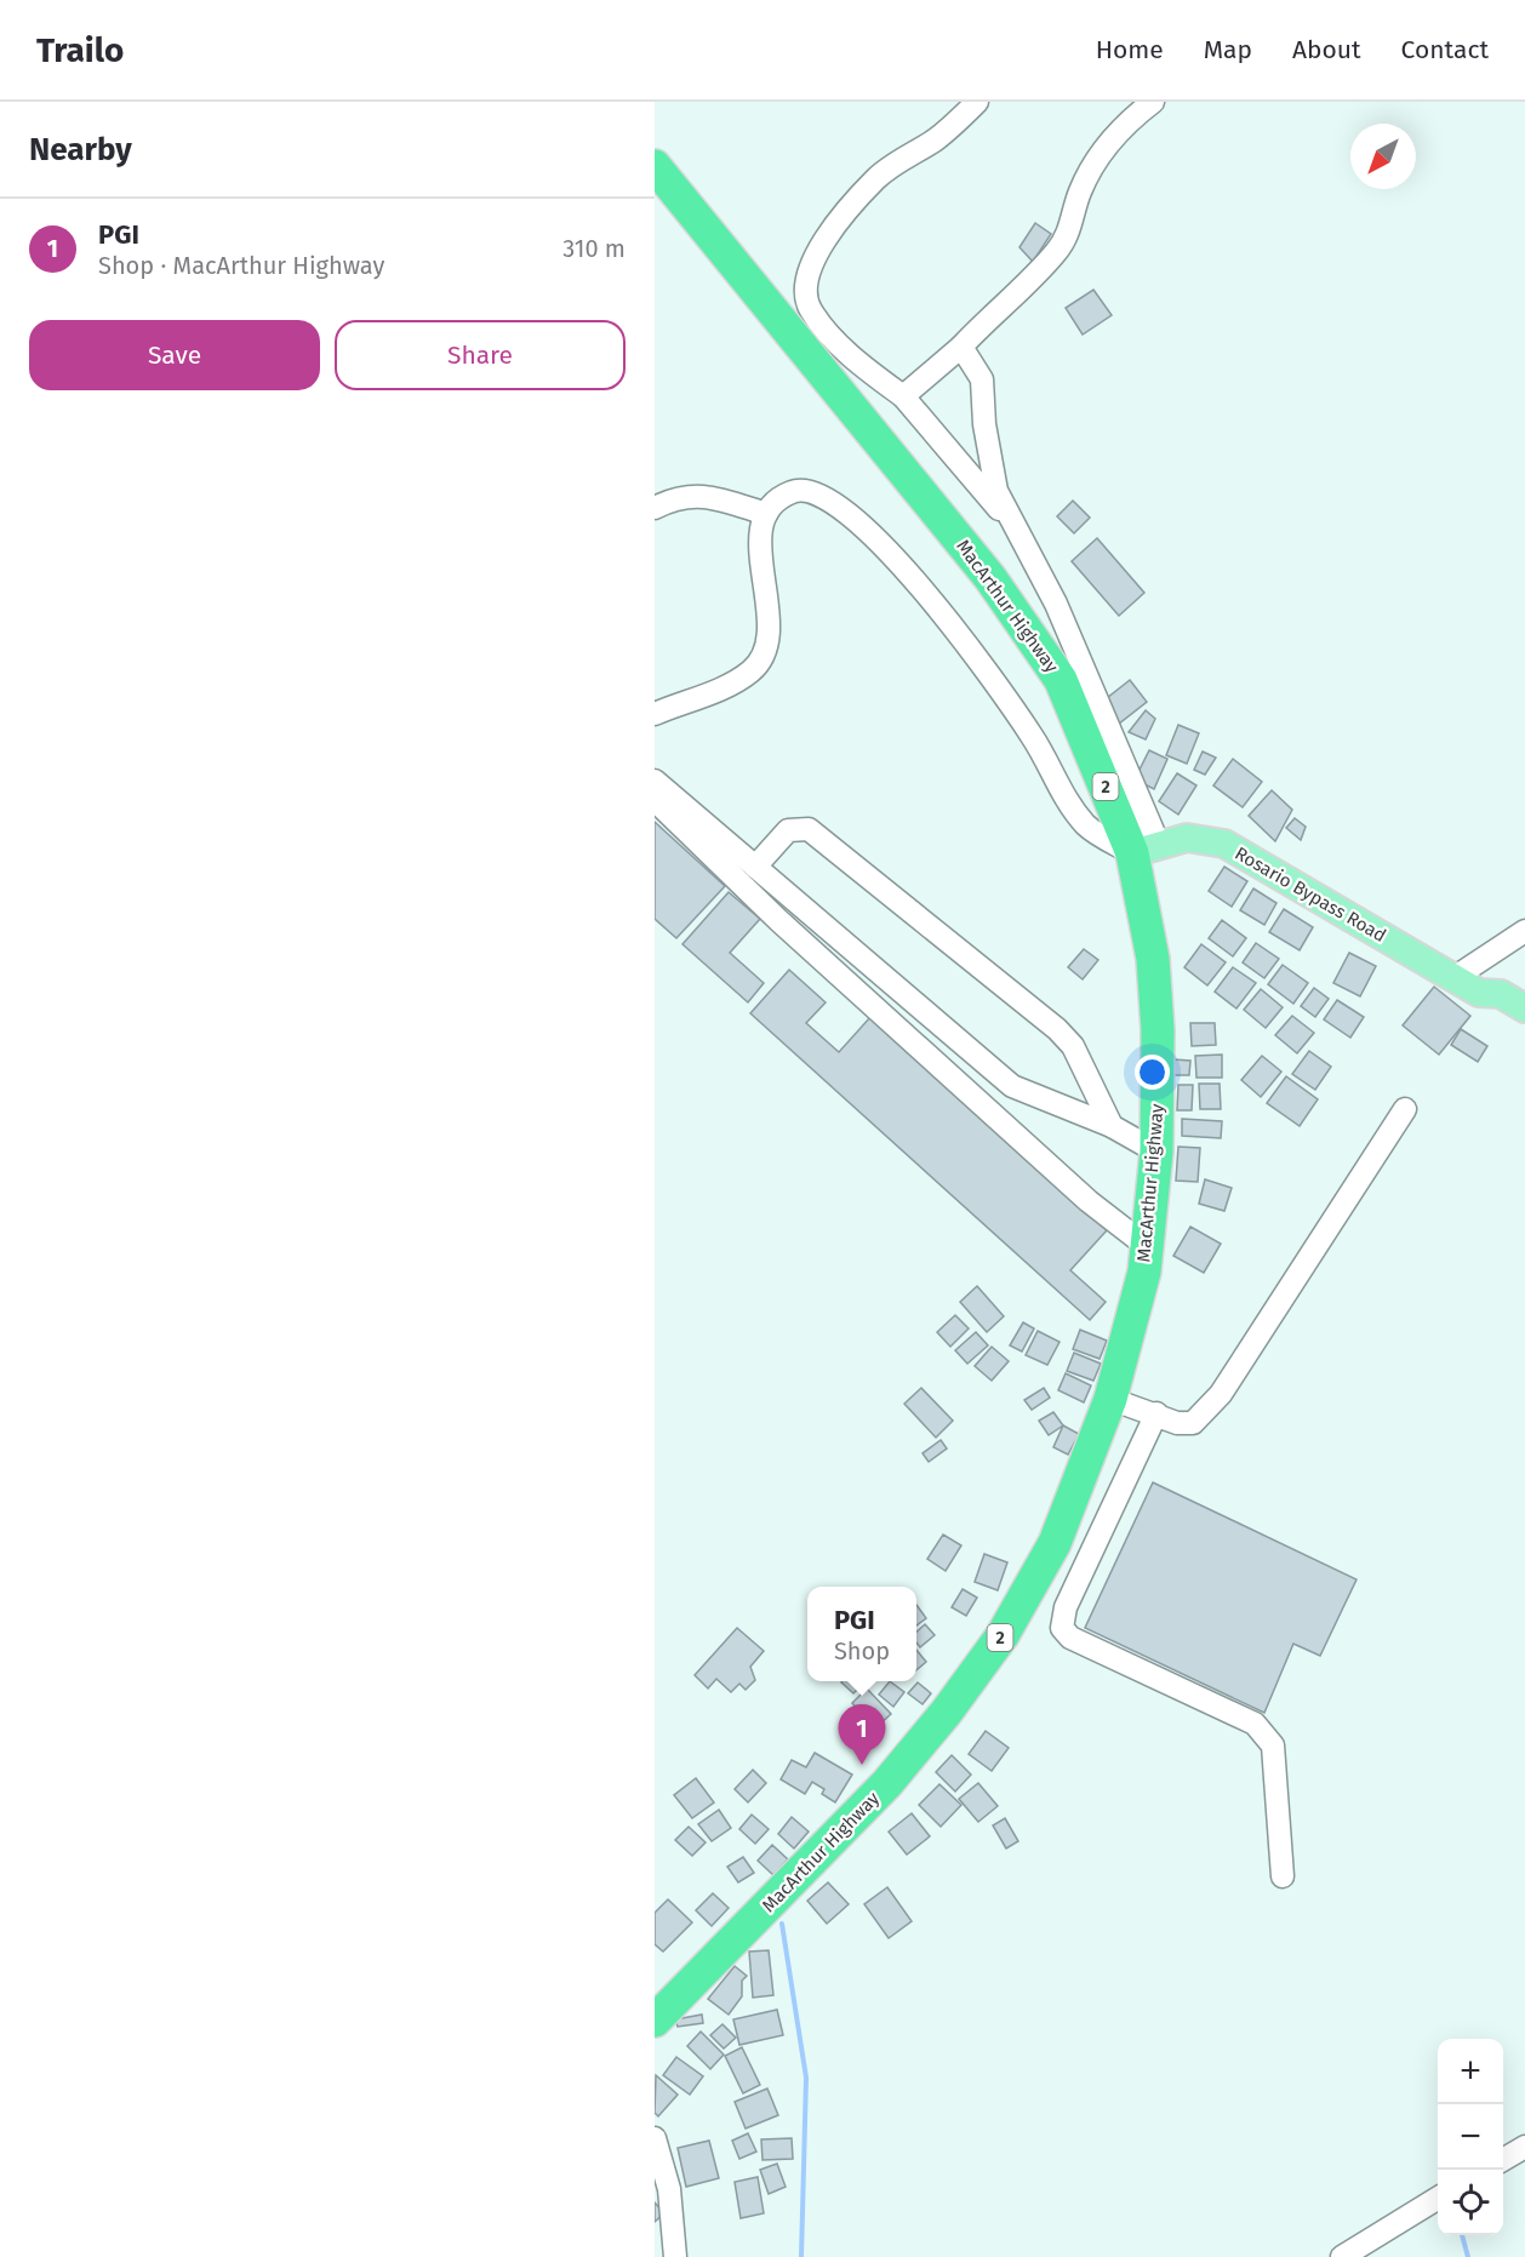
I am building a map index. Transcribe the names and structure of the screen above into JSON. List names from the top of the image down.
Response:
{
  "streets": {
    "highway": ["MacArthur Highway", "2"],
    "main road": ["Rosario Bypass Road"]
  },
  "crossings": [
    ["MacArthur Highway", "Rosario Bypass Road"]
  ],
  "north": "bottom left",
  "page": {
    "header": "Trailo",
    "nav": [
      "Home",
      "Map",
      "About",
      "Contact"
    ],
    "heading": "Nearby",
    "list": [
      {
        "mark": "1",
        "name": "PGI",
        "note": "Shop · MacArthur Highway",
        "value": "310 m"
      }
    ],
    "buttons": ["Save", "Share"],
    "popup": ["PGI", "Shop"],
    "pins": "1",
    "map_buttons": ["+", "−"]
  }
}
